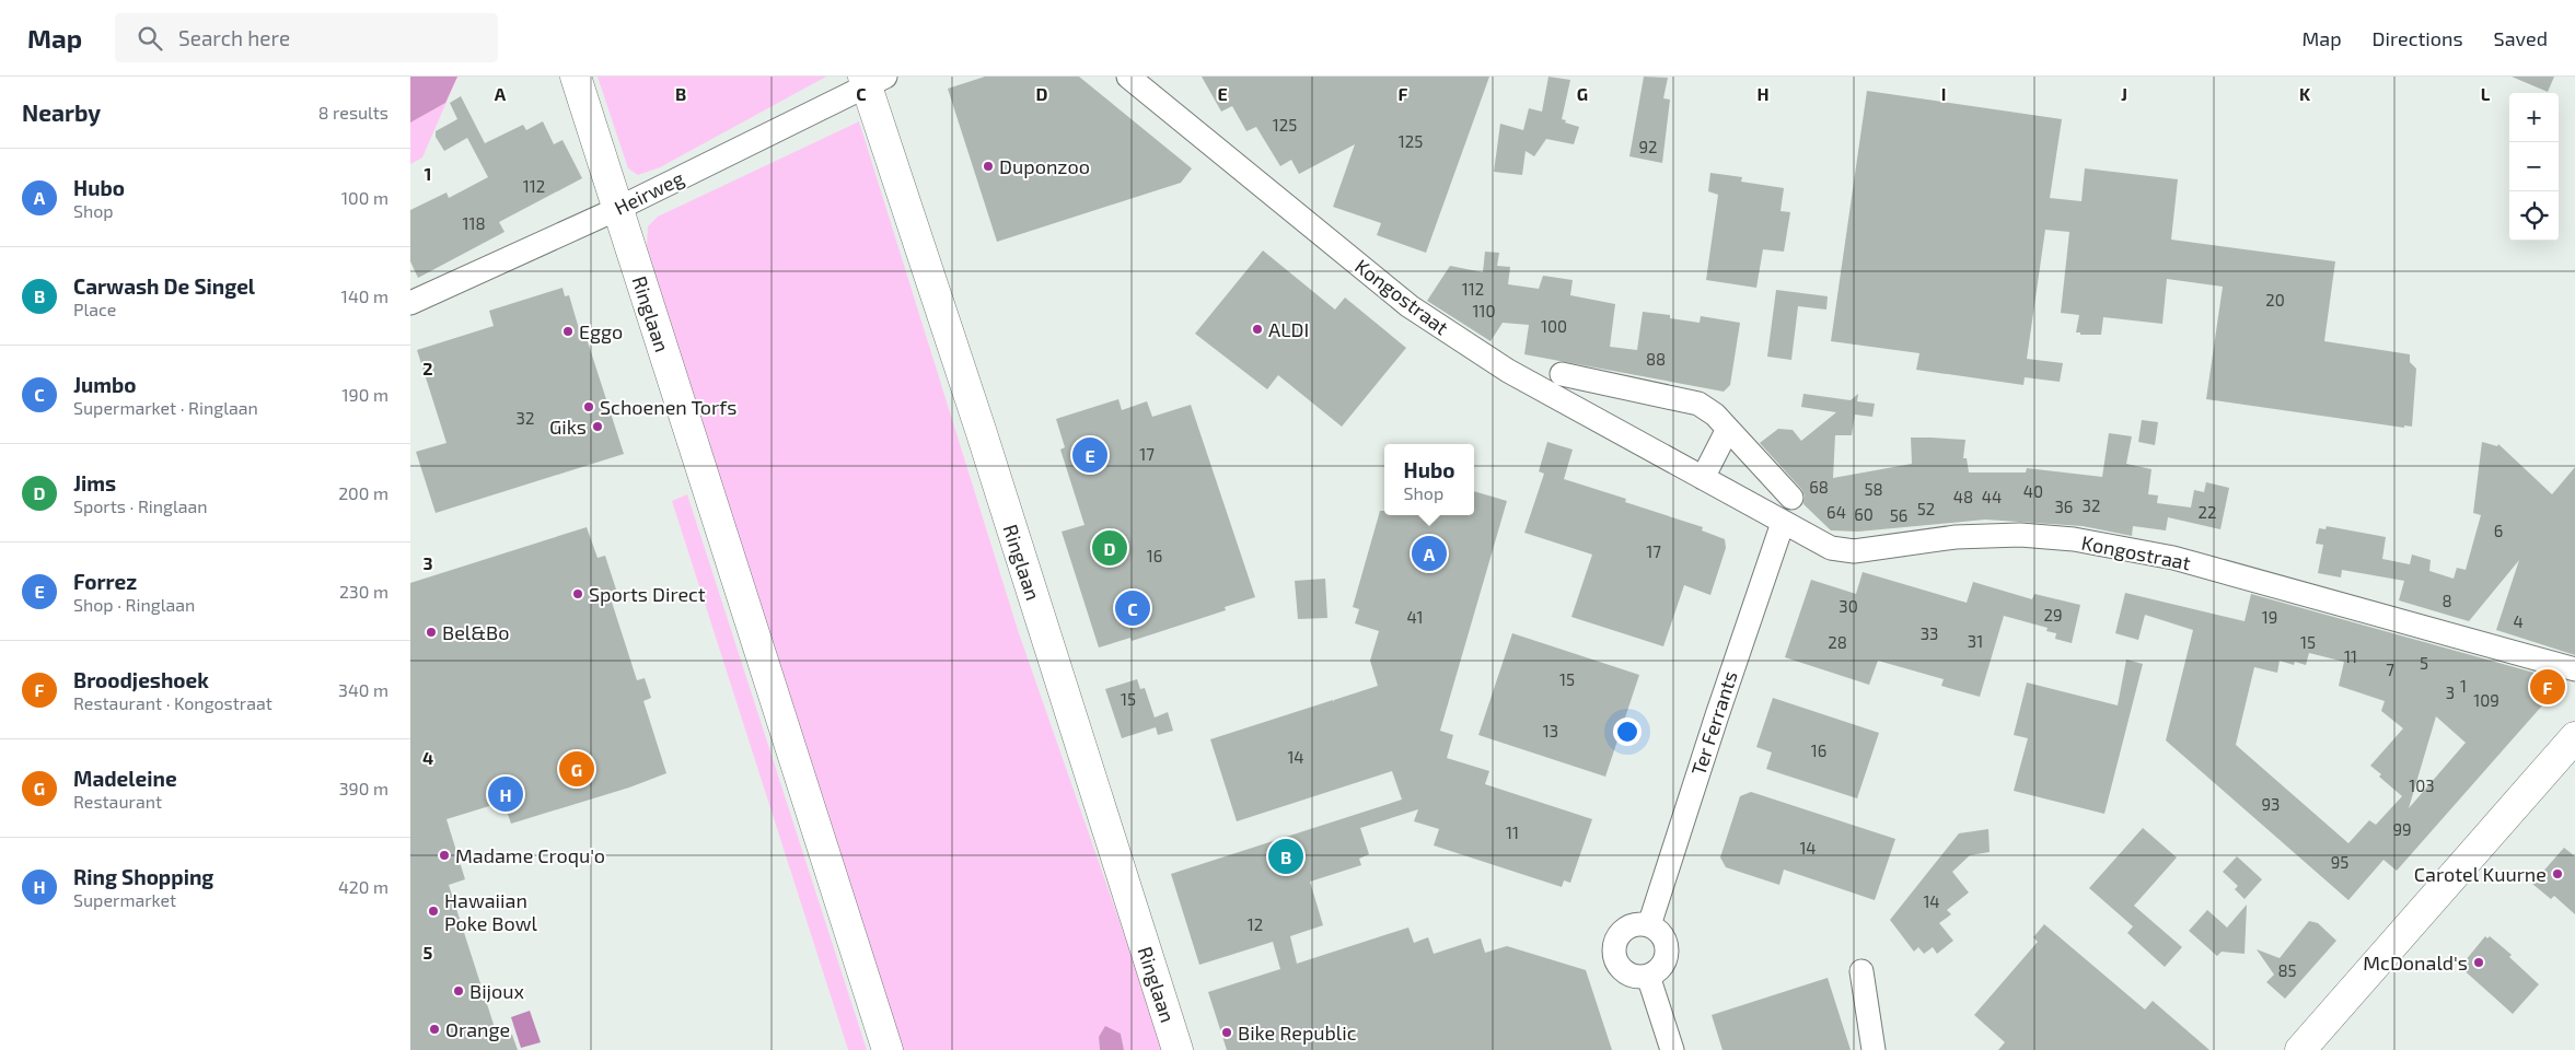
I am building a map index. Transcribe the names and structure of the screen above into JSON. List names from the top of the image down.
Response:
{
  "streets": {
    "main road": ["Ringlaan"],
    "street": ["Heirweg", "Kongostraat", "Ter Ferrants"]
  },
  "crossings": [
    ["Heirweg", "Ringlaan"],
    ["Kongostraat", "Ter Ferrants"]
  ],
  "places": [
    "Duponzoo",
    "ALDI",
    "Eggo",
    "Schoenen Torfs",
    "Giks",
    "Sports Direct",
    "Bel&Bo",
    "Madame Croqu'o",
    "Carotel Kuurne",
    "Hawaiian Poke Bowl",
    "McDonald's",
    "Bijoux",
    "Orange",
    "Bike Republic"
  ],
  "house_numbers": [
    "125",
    "125",
    "92",
    "112",
    "118",
    "112",
    "20",
    "110",
    "100",
    "88",
    "32",
    "17",
    "68",
    "58",
    "40",
    "48",
    "44",
    "32",
    "36",
    "52",
    "64",
    "22",
    "60",
    "56",
    "6",
    "17",
    "16",
    "8",
    "30",
    "29",
    "41",
    "19",
    "4",
    "33",
    "31",
    "28",
    "15",
    "11",
    "5",
    "7",
    "15",
    "1",
    "3",
    "15",
    "109",
    "13",
    "16",
    "14",
    "103",
    "93",
    "99",
    "11",
    "14",
    "95",
    "14",
    "12",
    "85"
  ],
  "page": {
    "header": "Map",
    "search": "Search here",
    "nav": ["Map", "Directions", "Saved"],
    "heading": ["Nearby", "8 results"],
    "map_buttons": ["+", "−"],
    "list": [
      {
        "mark": "A",
        "name": "Hubo",
        "note": "Shop",
        "value": "100 m"
      },
      {
        "mark": "B",
        "name": "Carwash De Singel",
        "note": "Place",
        "value": "140 m"
      },
      {
        "mark": "C",
        "name": "Jumbo",
        "note": "Supermarket · Ringlaan",
        "value": "190 m"
      },
      {
        "mark": "D",
        "name": "Jims",
        "note": "Sports · Ringlaan",
        "value": "200 m"
      },
      {
        "mark": "E",
        "name": "Forrez",
        "note": "Shop · Ringlaan",
        "value": "230 m"
      },
      {
        "mark": "F",
        "name": "Broodjeshoek",
        "note": "Restaurant · Kongostraat",
        "value": "340 m"
      },
      {
        "mark": "G",
        "name": "Madeleine",
        "note": "Restaurant",
        "value": "390 m"
      },
      {
        "mark": "H",
        "name": "Ring Shopping",
        "note": "Supermarket",
        "value": "420 m"
      }
    ],
    "pins": [
      "E",
      "D",
      "A",
      "C",
      "F",
      "G",
      "H",
      "B"
    ],
    "popup": ["Hubo", "Shop"]
  },
  "grid": {
    "columns": [
      "A",
      "B",
      "C",
      "D",
      "E",
      "F",
      "G",
      "H",
      "I",
      "J",
      "K",
      "L"
    ],
    "rows": [
      "1",
      "2",
      "3",
      "4",
      "5"
    ]
  }
}
